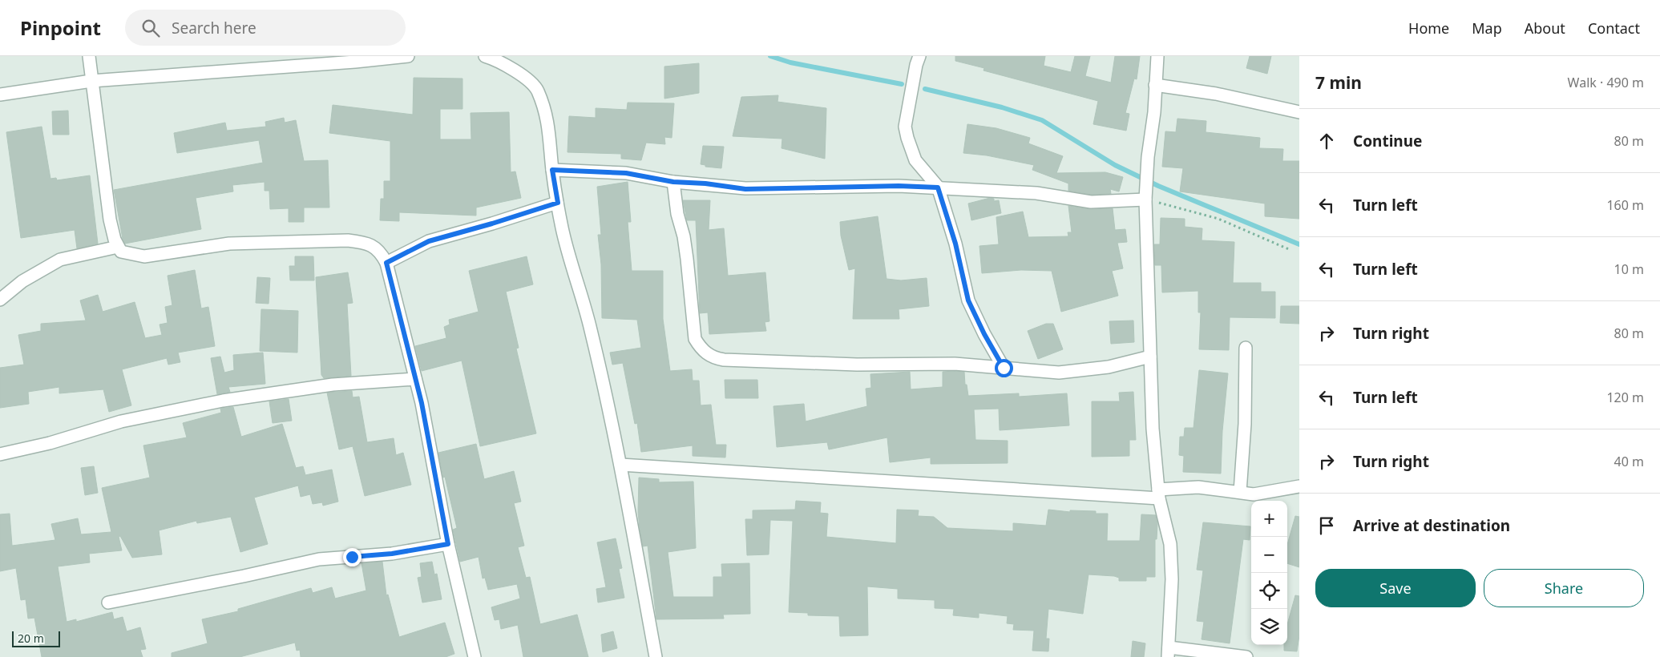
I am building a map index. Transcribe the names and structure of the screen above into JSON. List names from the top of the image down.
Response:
{
  "scale_bar": "20 m",
  "page": {
    "header": "Pinpoint",
    "search": "Search here",
    "nav": [
      "Home",
      "Map",
      "About",
      "Contact"
    ],
    "heading": ["7 min", "Walk · 490 m"],
    "list": [
      ["Continue", "80 m"],
      ["Turn left", "160 m"],
      ["Turn left", "10 m"],
      ["Turn right", "80 m"],
      ["Turn left", "120 m"],
      ["Turn right", "40 m"],
      "Arrive at destination"
    ],
    "map_buttons": ["+", "−"],
    "buttons": ["Save", "Share"],
    "scale": "20 m"
  }
}
